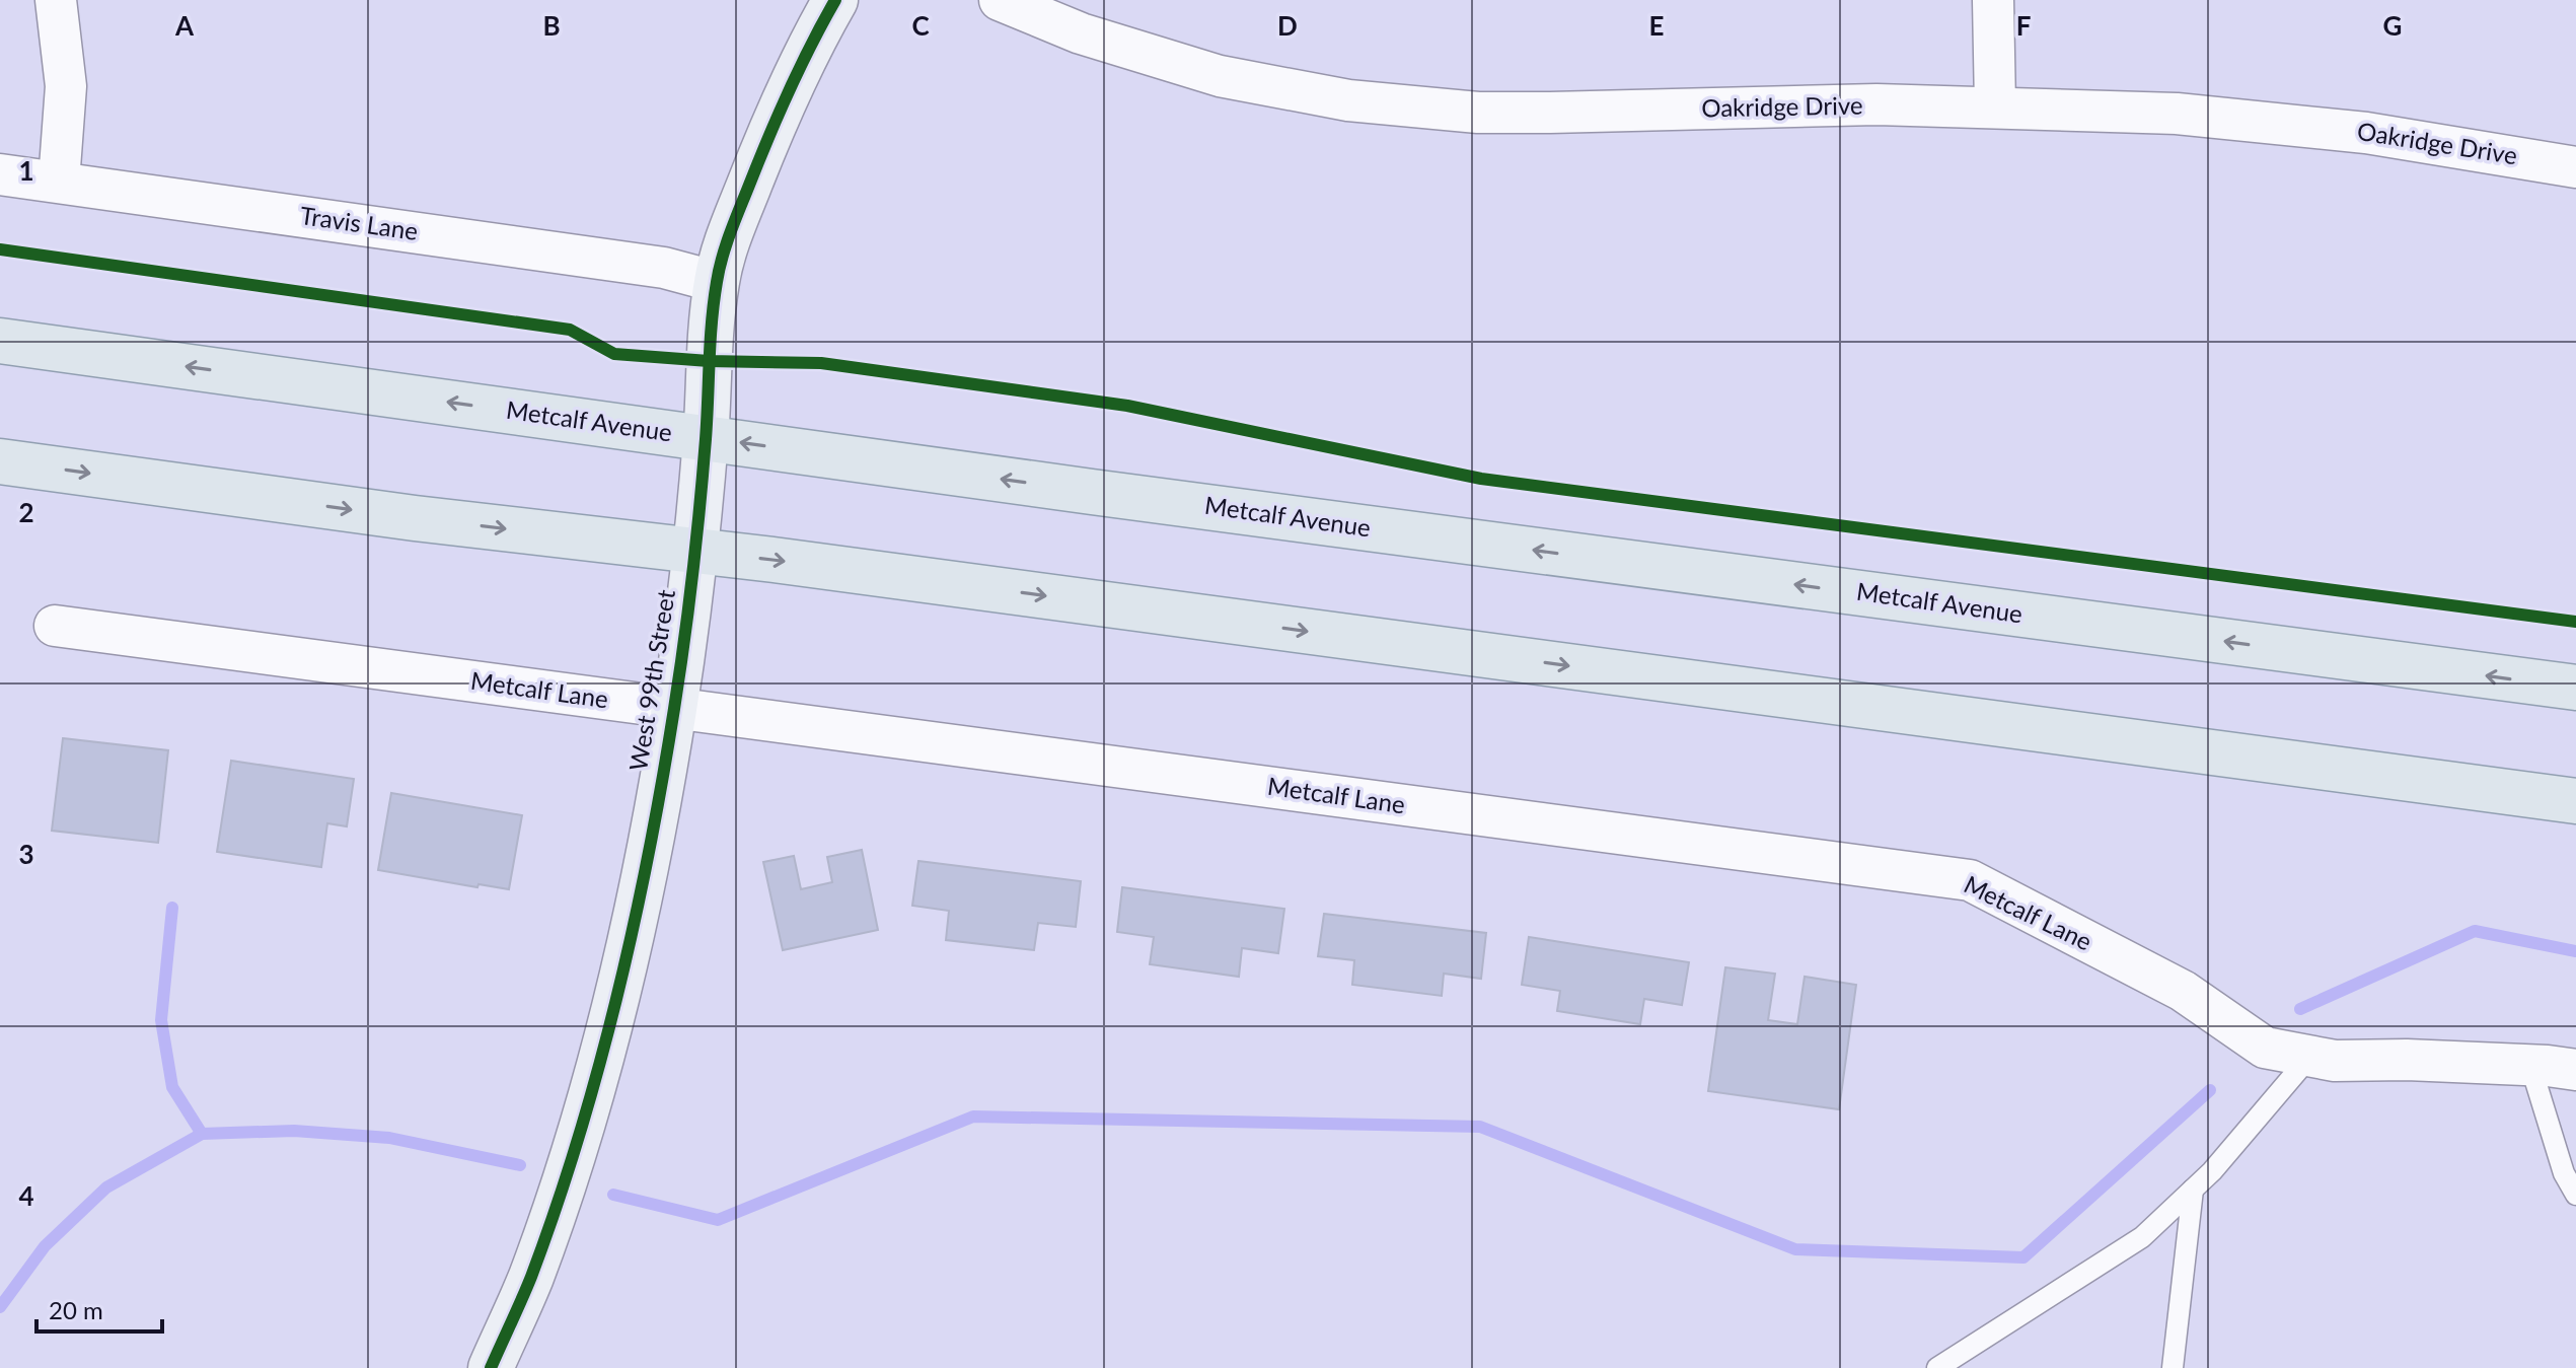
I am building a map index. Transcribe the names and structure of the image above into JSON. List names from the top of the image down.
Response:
{
  "streets": {
    "main road": ["Metcalf Avenue"],
    "street": [
      "Oakridge Drive",
      "Travis Lane",
      "West 99th Street",
      "Metcalf Lane"
    ]
  },
  "crossings": [
    ["Travis Lane", "West 99th Street"],
    ["Metcalf Avenue", "West 99th Street"],
    ["West 99th Street", "Metcalf Lane"]
  ],
  "scale_bar": "20 m",
  "grid": {
    "columns": [
      "A",
      "B",
      "C",
      "D",
      "E",
      "F",
      "G"
    ],
    "rows": [
      "1",
      "2",
      "3",
      "4"
    ]
  }
}
